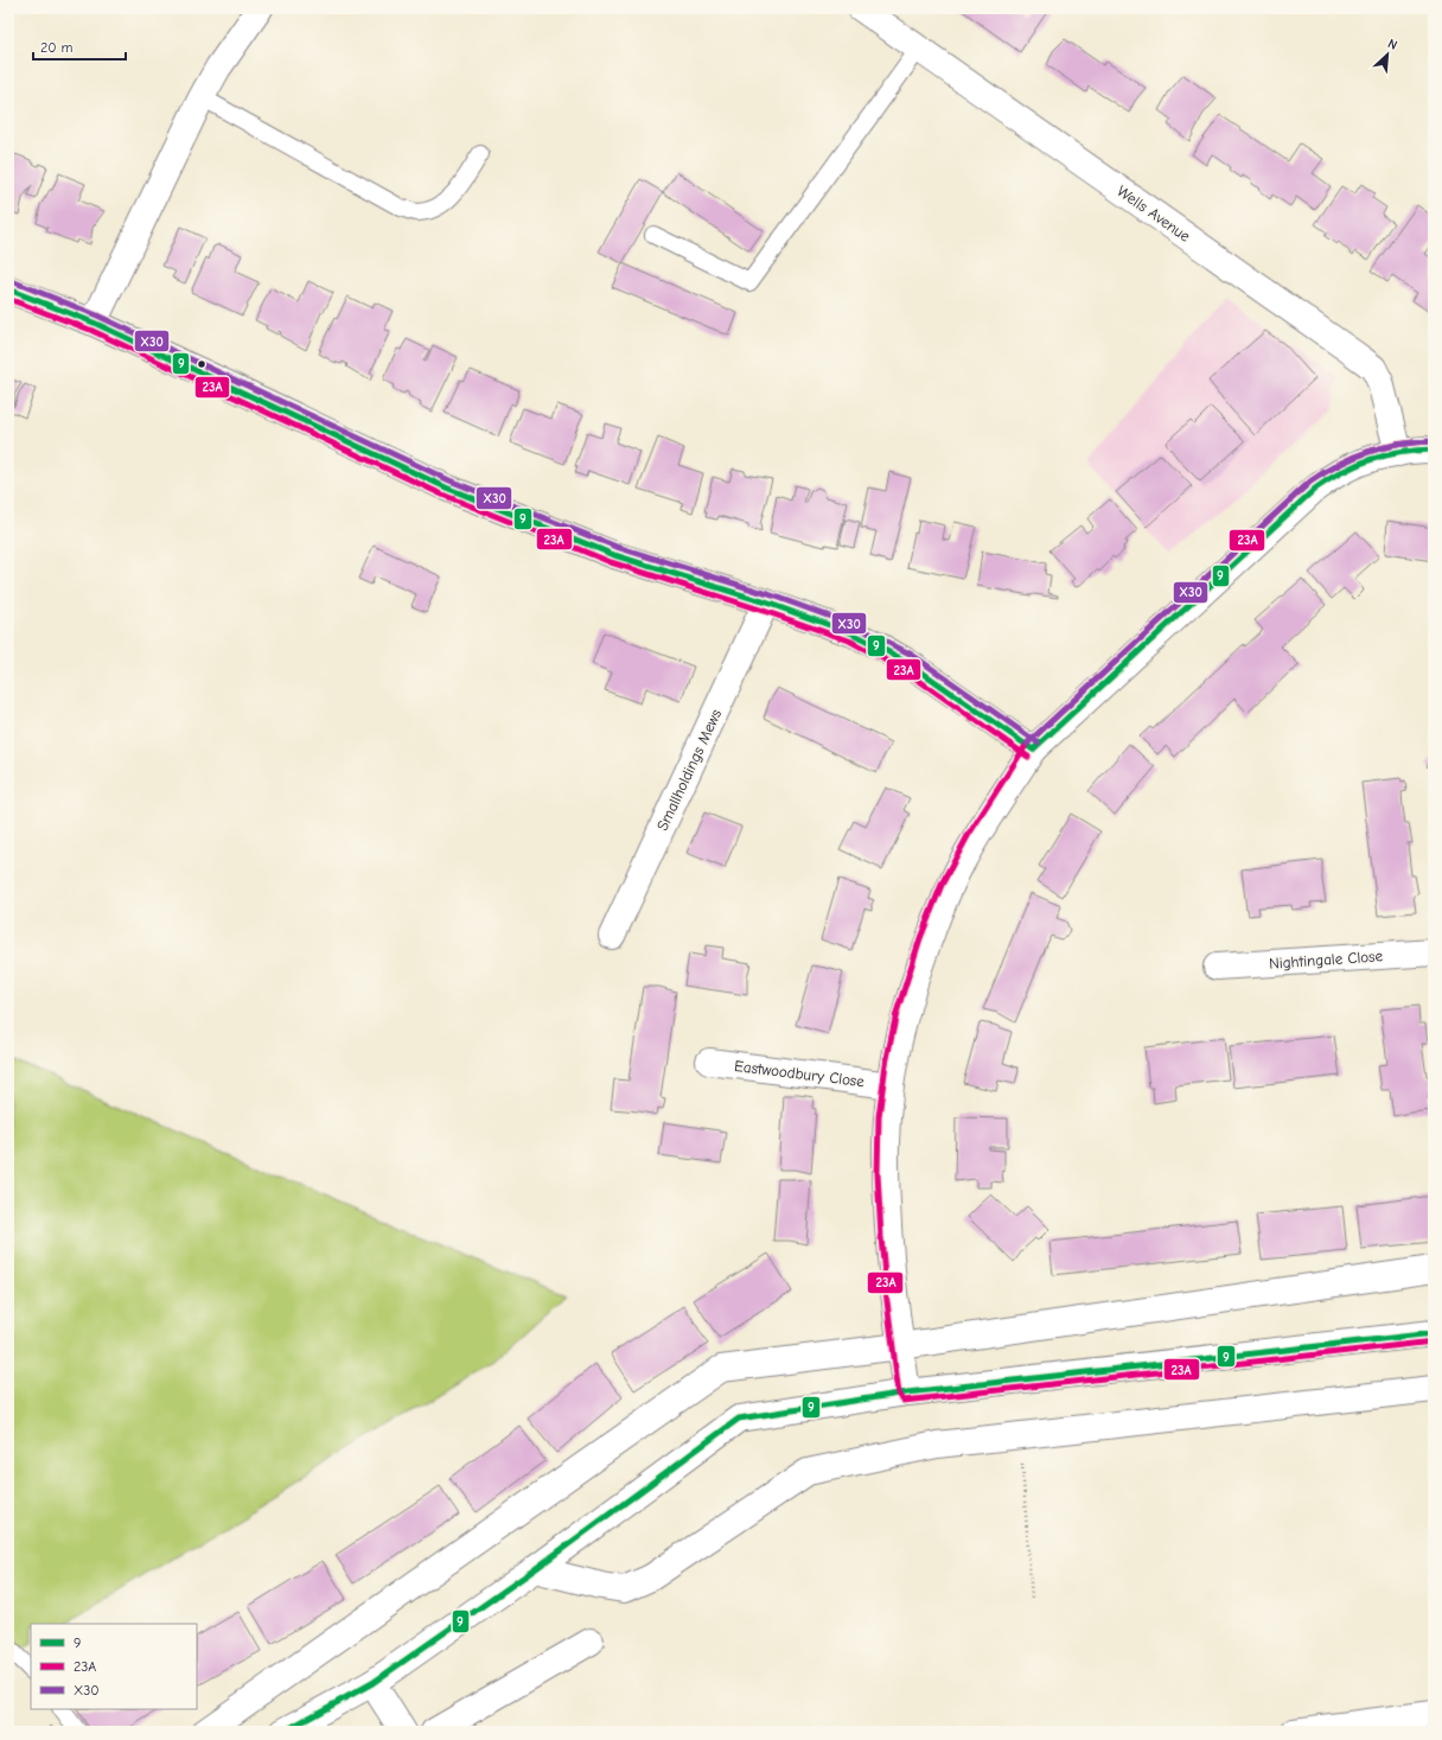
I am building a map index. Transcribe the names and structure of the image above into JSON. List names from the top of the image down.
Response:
{
  "streets": {
    "street": [
      "Wells Avenue",
      "Smallholdings Mews",
      "Nightingale Close",
      "Eastwoodbury Close"
    ]
  },
  "lines": ["transit line X30", "transit line 9", "transit line 23A"],
  "legend": ["9", "23A", "X30"],
  "scale_bar": "20 m",
  "north": "top right"
}
